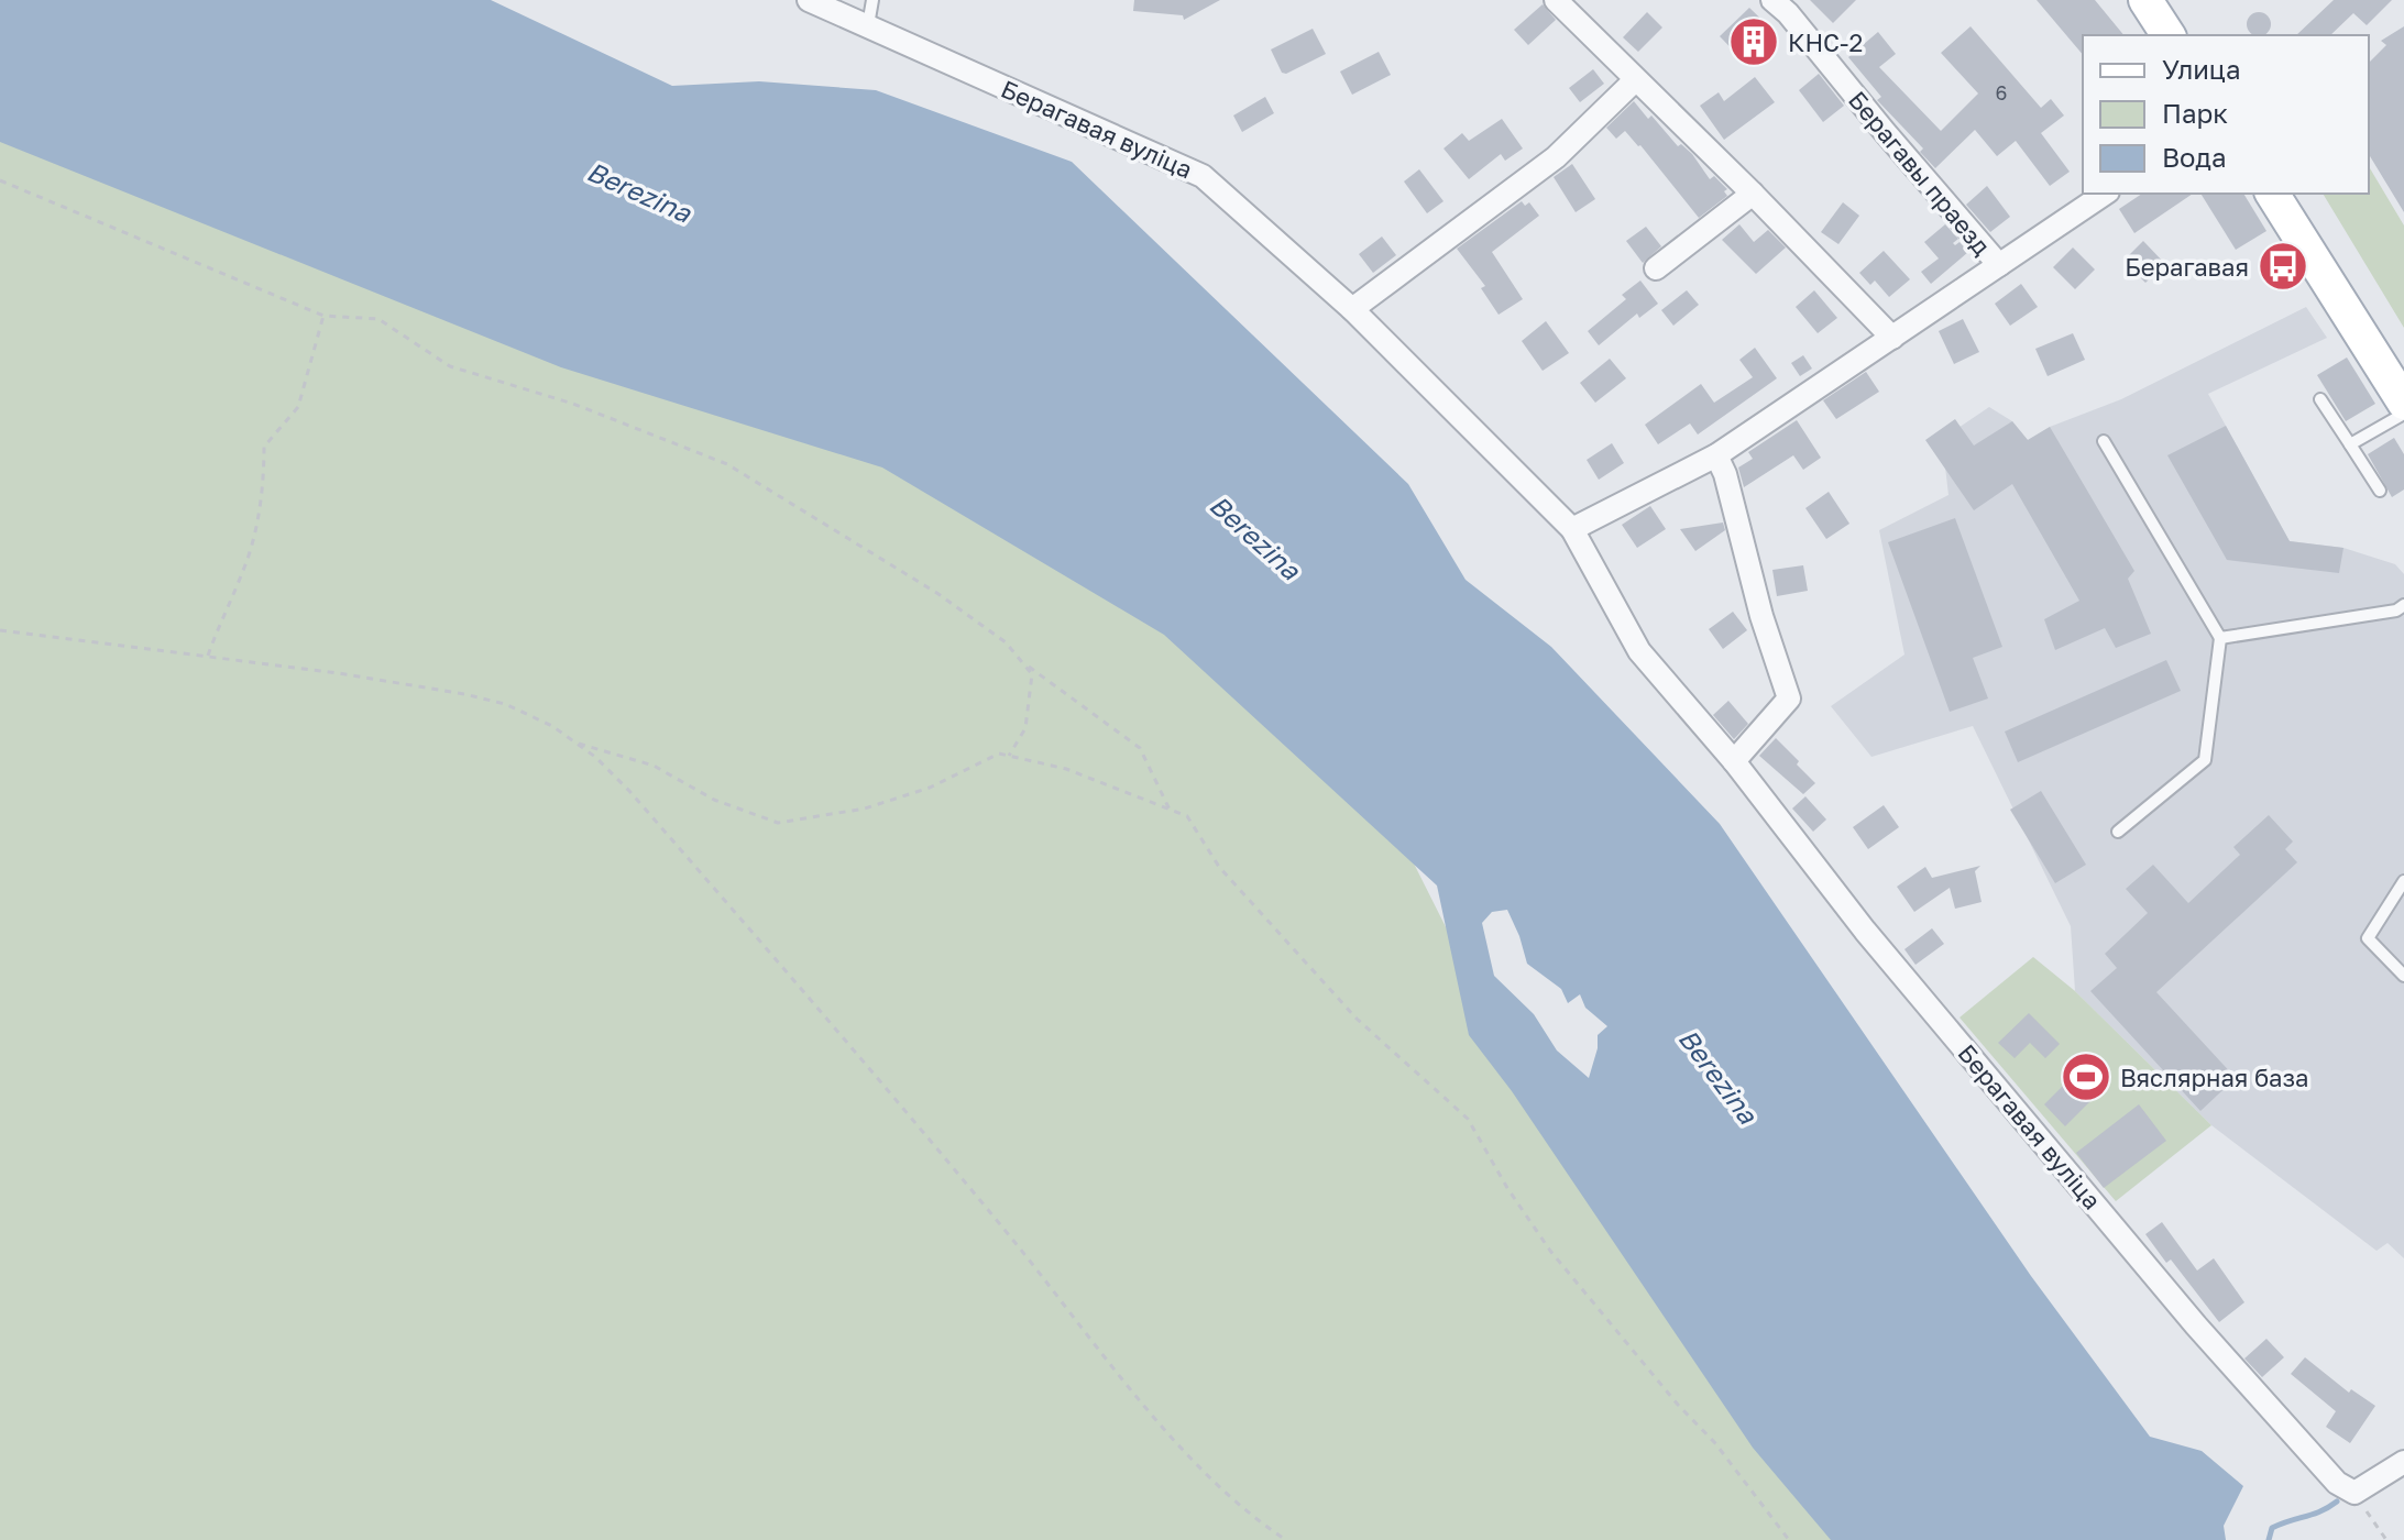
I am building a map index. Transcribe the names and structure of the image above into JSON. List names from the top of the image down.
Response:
{
  "streets": {
    "street": ["Берагавая вуліца", "Берагавы праезд"]
  },
  "water": ["Berezina"],
  "places": {
    "building": ["КНС-2"],
    "bus stop": ["Берагавая"],
    "sports": ["Вяслярная база"]
  },
  "house_numbers": ["6"],
  "legend": ["Улица", "Парк", "Вода"]
}
